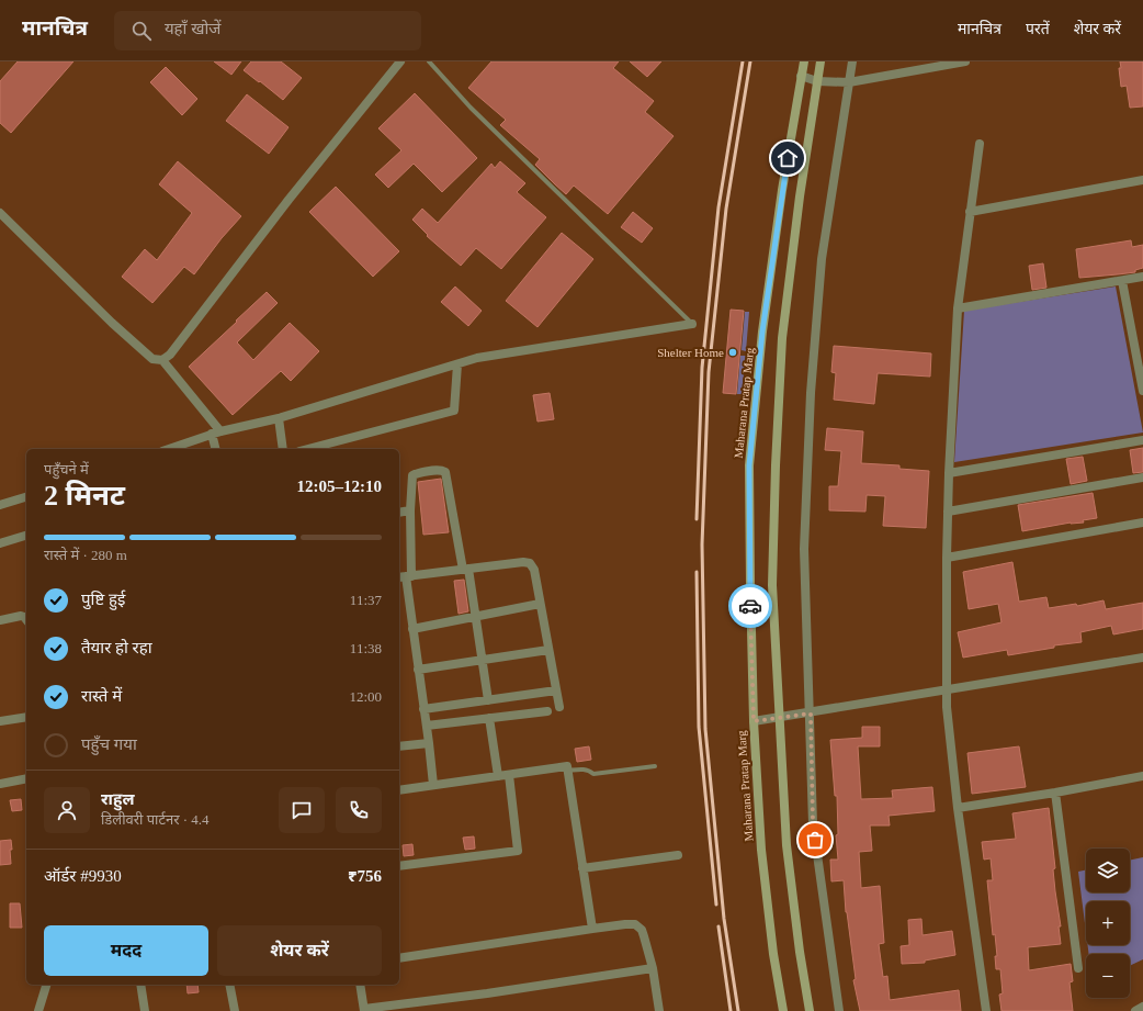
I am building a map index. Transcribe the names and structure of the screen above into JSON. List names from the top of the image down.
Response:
{
  "streets": {
    "main road": ["Maharana Pratap Marg"]
  },
  "places": ["Shelter Home"],
  "page": {
    "header": "मानचित्र",
    "search": "यहाँ खोजें",
    "nav": ["मानचित्र", "परतें", "शेयर करें"],
    "heading": ["2 मिनट", "पहुँचने में", "12:05–12:10"],
    "panel": [
      "राहुल",
      "डिलीवरी पार्टनर · 4.4",
      "ऑर्डर #9930",
      "₹756"
    ],
    "bar": "रास्ते में · 280 m",
    "list": [
      ["पुष्टि हुई", "11:37"],
      ["तैयार हो रहा", "11:38"],
      ["रास्ते में", "12:00"],
      "पहुँच गया"
    ],
    "map_buttons": ["+", "−"],
    "buttons": ["मदद", "शेयर करें"]
  }
}
